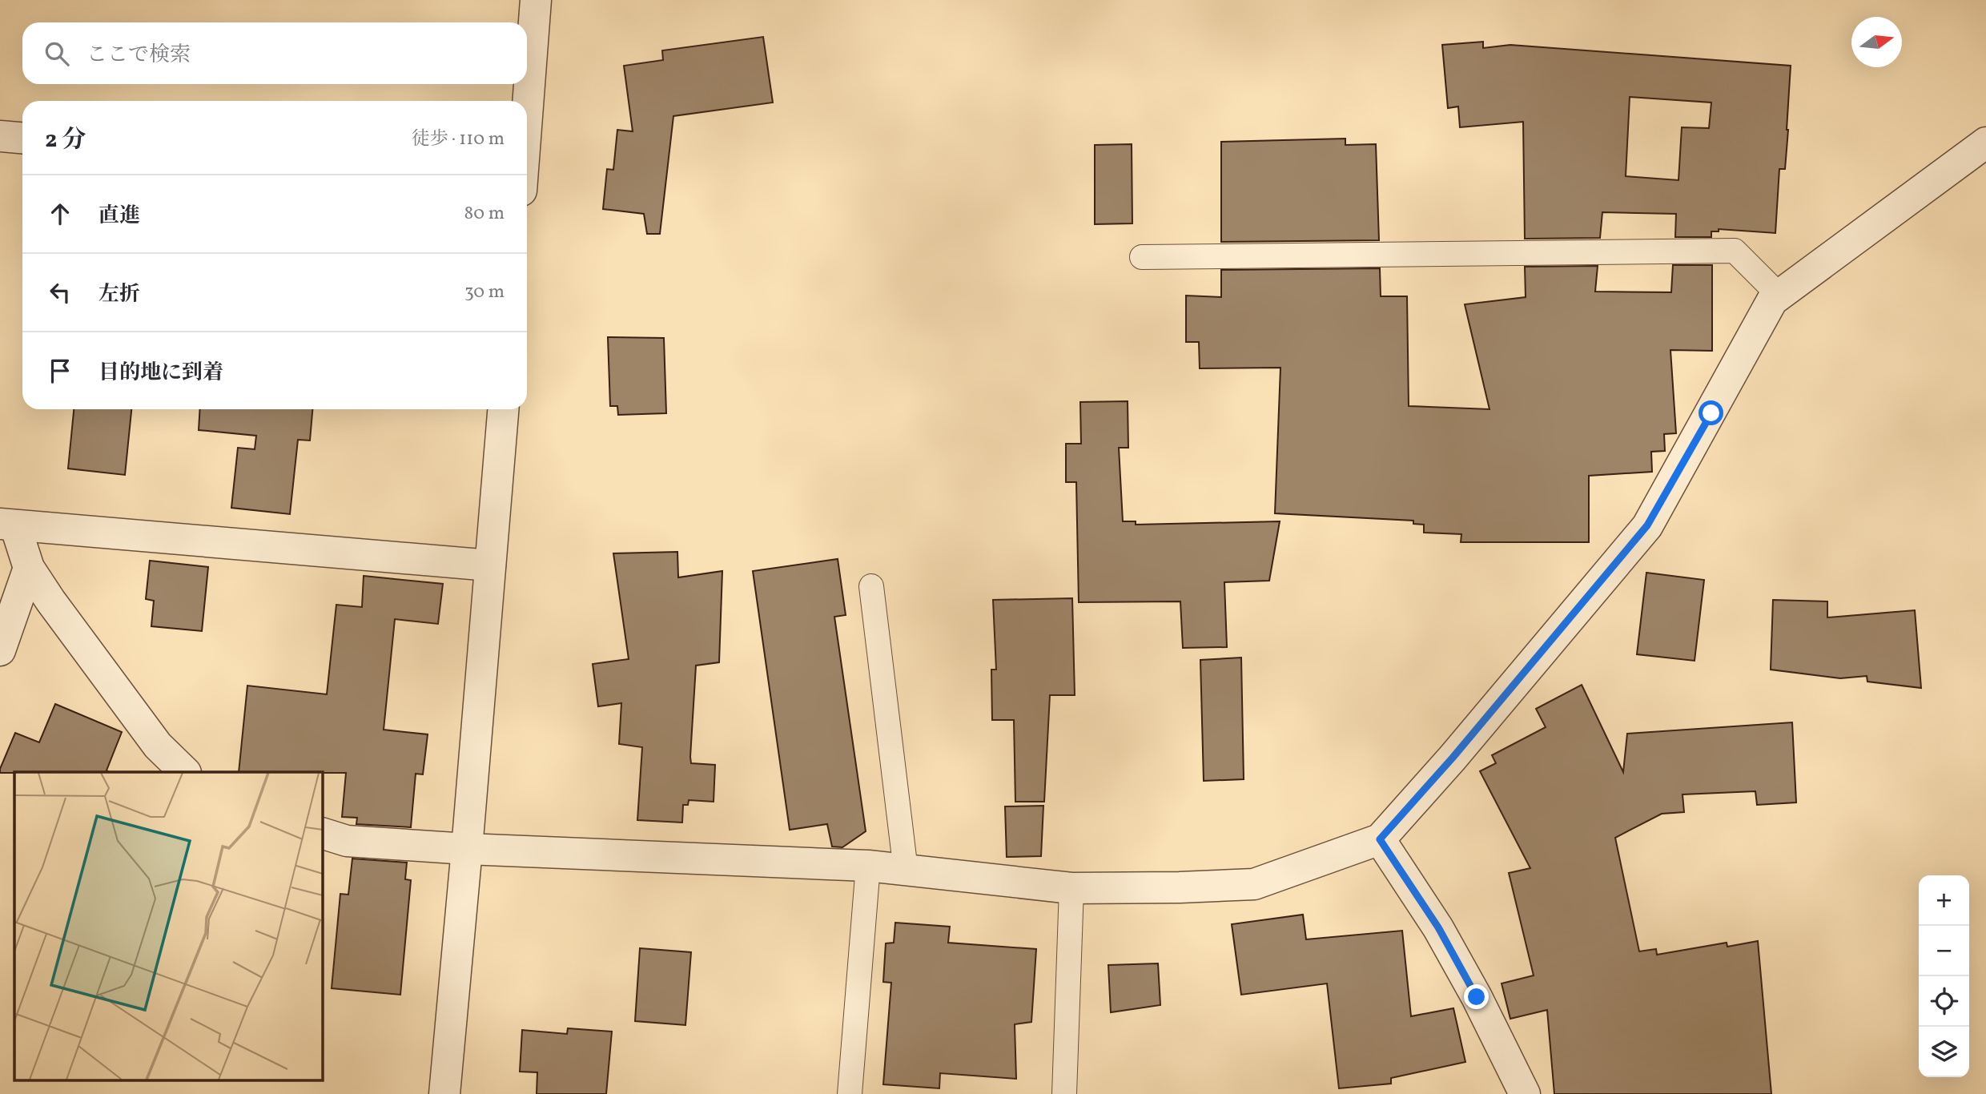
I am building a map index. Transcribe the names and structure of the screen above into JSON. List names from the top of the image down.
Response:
{
  "north": "right",
  "page": {
    "search": "ここで検索",
    "heading": ["2 分", "徒歩 · 110 m"],
    "list": [
      ["直進", "80 m"],
      ["左折", "30 m"],
      "目的地に到着"
    ],
    "map_buttons": ["+", "−"]
  }
}
